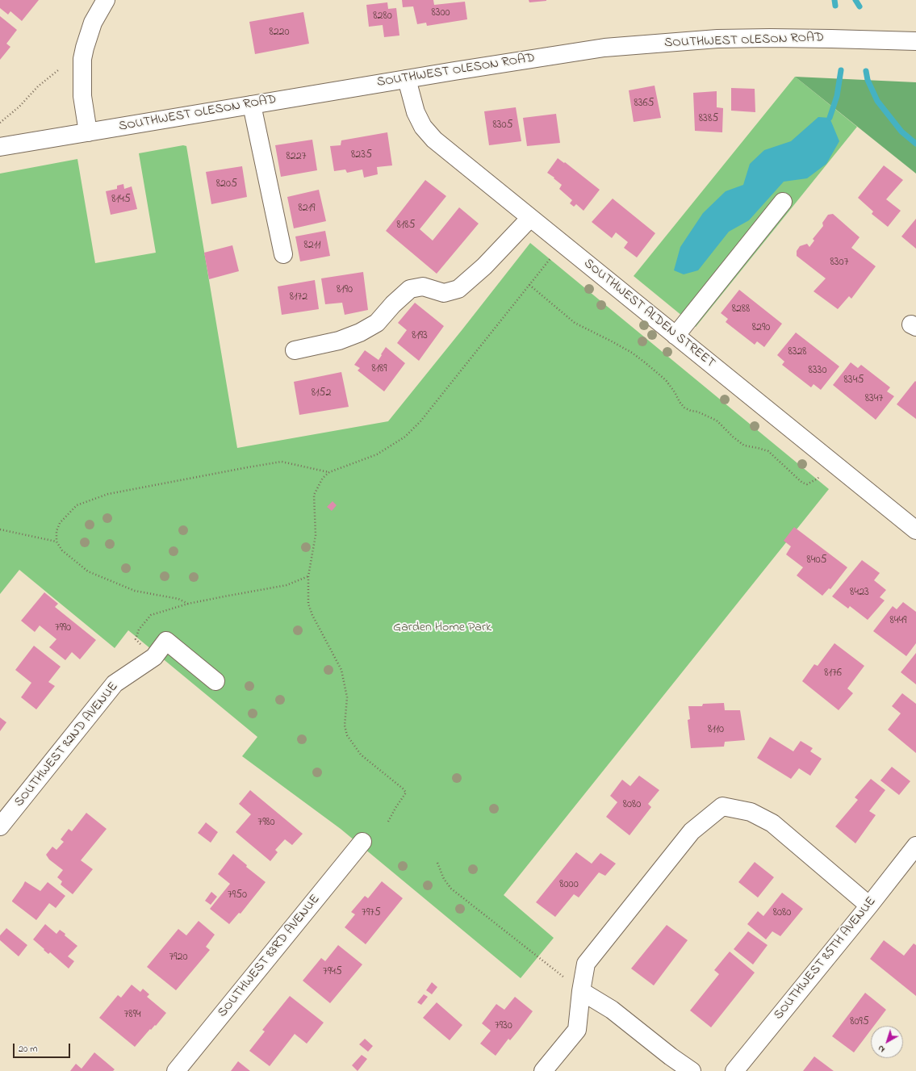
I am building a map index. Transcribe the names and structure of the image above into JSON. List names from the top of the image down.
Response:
{
  "streets": {
    "street": [
      "SOUTHWEST OLESON ROAD",
      "SOUTHWEST ALDEN STREET",
      "SOUTHWEST 82ND AVENUE",
      "SOUTHWEST 83RD AVENUE",
      "SOUTHWEST 85TH AVENUE"
    ]
  },
  "crossings": [
    ["SOUTHWEST OLESON ROAD", "SOUTHWEST ALDEN STREET"]
  ],
  "parks": ["Garden Home Park"],
  "house_numbers": [
    "8300",
    "8280",
    "8220",
    "8365",
    "8385",
    "8305",
    "8235",
    "8227",
    "8205",
    "8145",
    "8219",
    "8185",
    "8211",
    "8307",
    "8190",
    "8172",
    "8288",
    "8290",
    "8193",
    "8328",
    "8189",
    "8330",
    "8345",
    "8152",
    "8347",
    "8405",
    "8423",
    "8449",
    "7990",
    "8176",
    "8110",
    "8080",
    "7980",
    "8000",
    "7950",
    "7975",
    "8080",
    "7920",
    "7945",
    "7894",
    "8095",
    "7930"
  ],
  "scale_bar": "20 m",
  "north": "bottom left"
}
